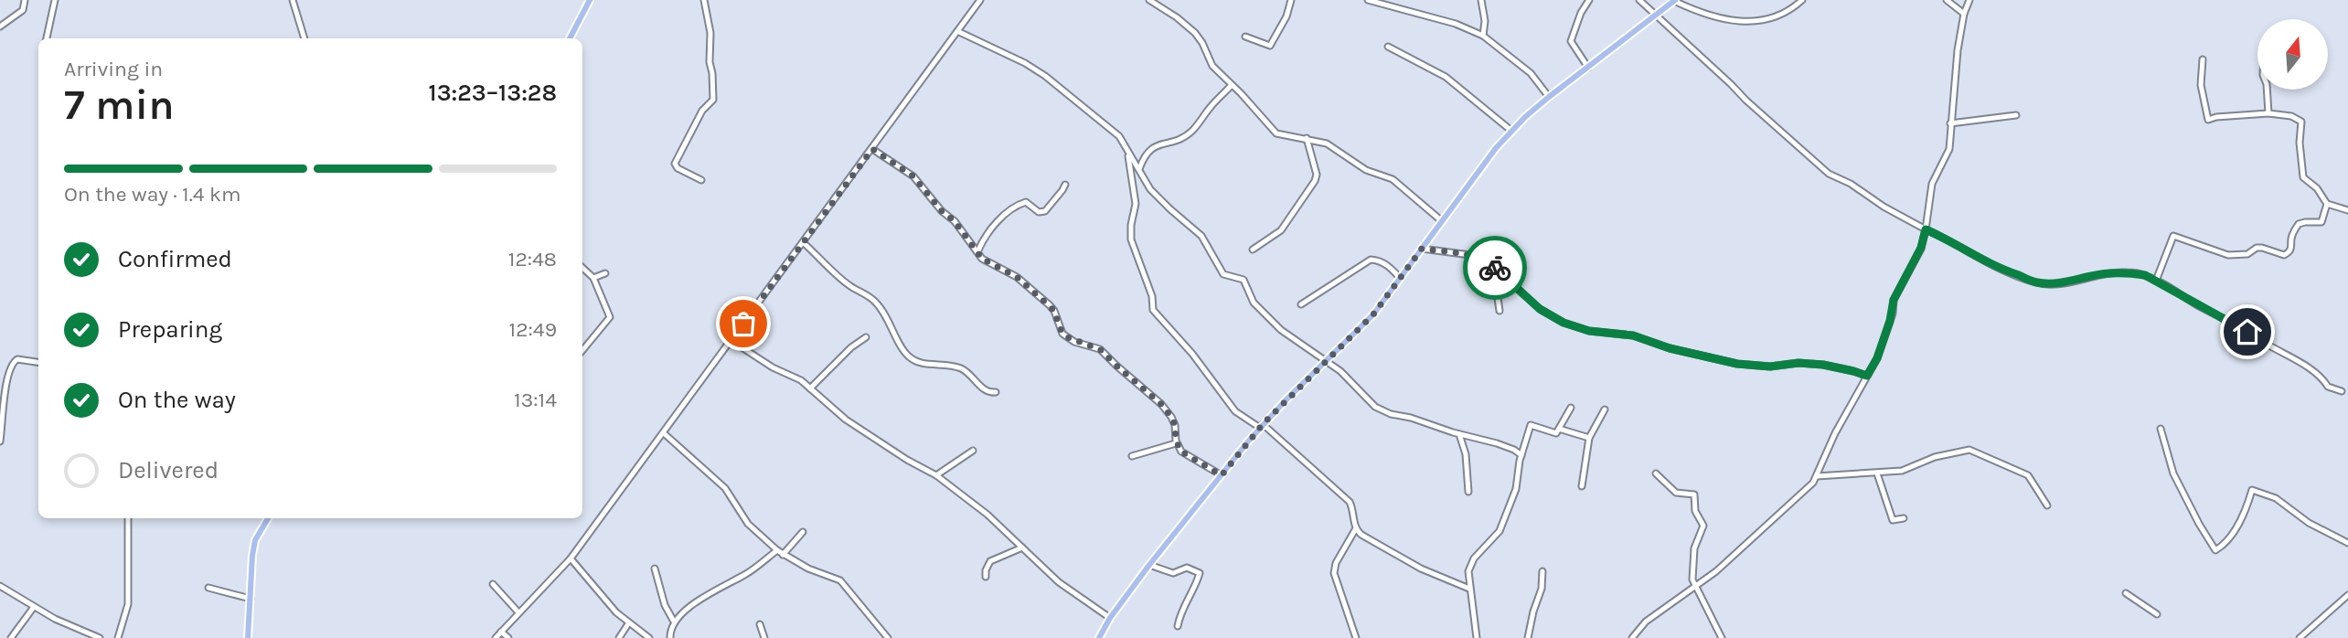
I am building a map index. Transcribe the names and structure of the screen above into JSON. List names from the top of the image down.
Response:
{
  "north": "top",
  "page": {
    "heading": ["7 min", "Arriving in", "13:23–13:28"],
    "bar": "On the way · 1.4 km",
    "list": [
      ["Confirmed", "12:48"],
      ["Preparing", "12:49"],
      ["On the way", "13:14"],
      "Delivered"
    ]
  }
}
